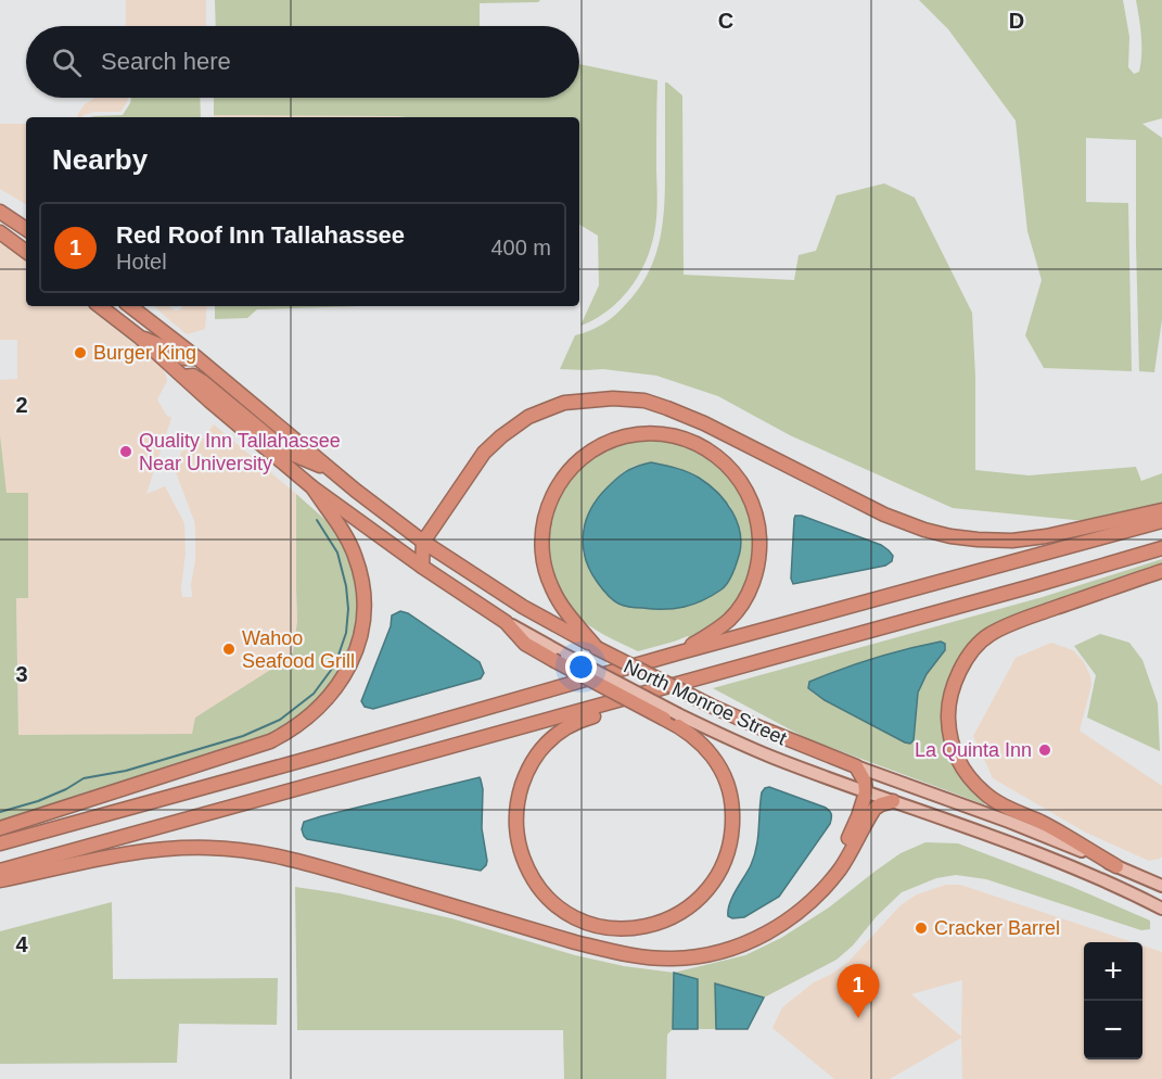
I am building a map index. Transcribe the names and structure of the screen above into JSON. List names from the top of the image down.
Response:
{
  "streets": {
    "highway": ["North Monroe Street"]
  },
  "places": [
    "Burger King",
    "Quality Inn Tallahassee Near University",
    "Wahoo Seafood Grill",
    "La Quinta Inn",
    "Cracker Barrel"
  ],
  "page": {
    "search": "Search here",
    "heading": "Nearby",
    "list": [
      {
        "mark": "1",
        "name": "Red Roof Inn Tallahassee",
        "note": "Hotel",
        "value": "400 m"
      }
    ],
    "map_buttons": ["+", "−"],
    "pins": "1"
  },
  "grid": {
    "columns": ["C", "D"],
    "rows": ["2", "3", "4"]
  }
}
